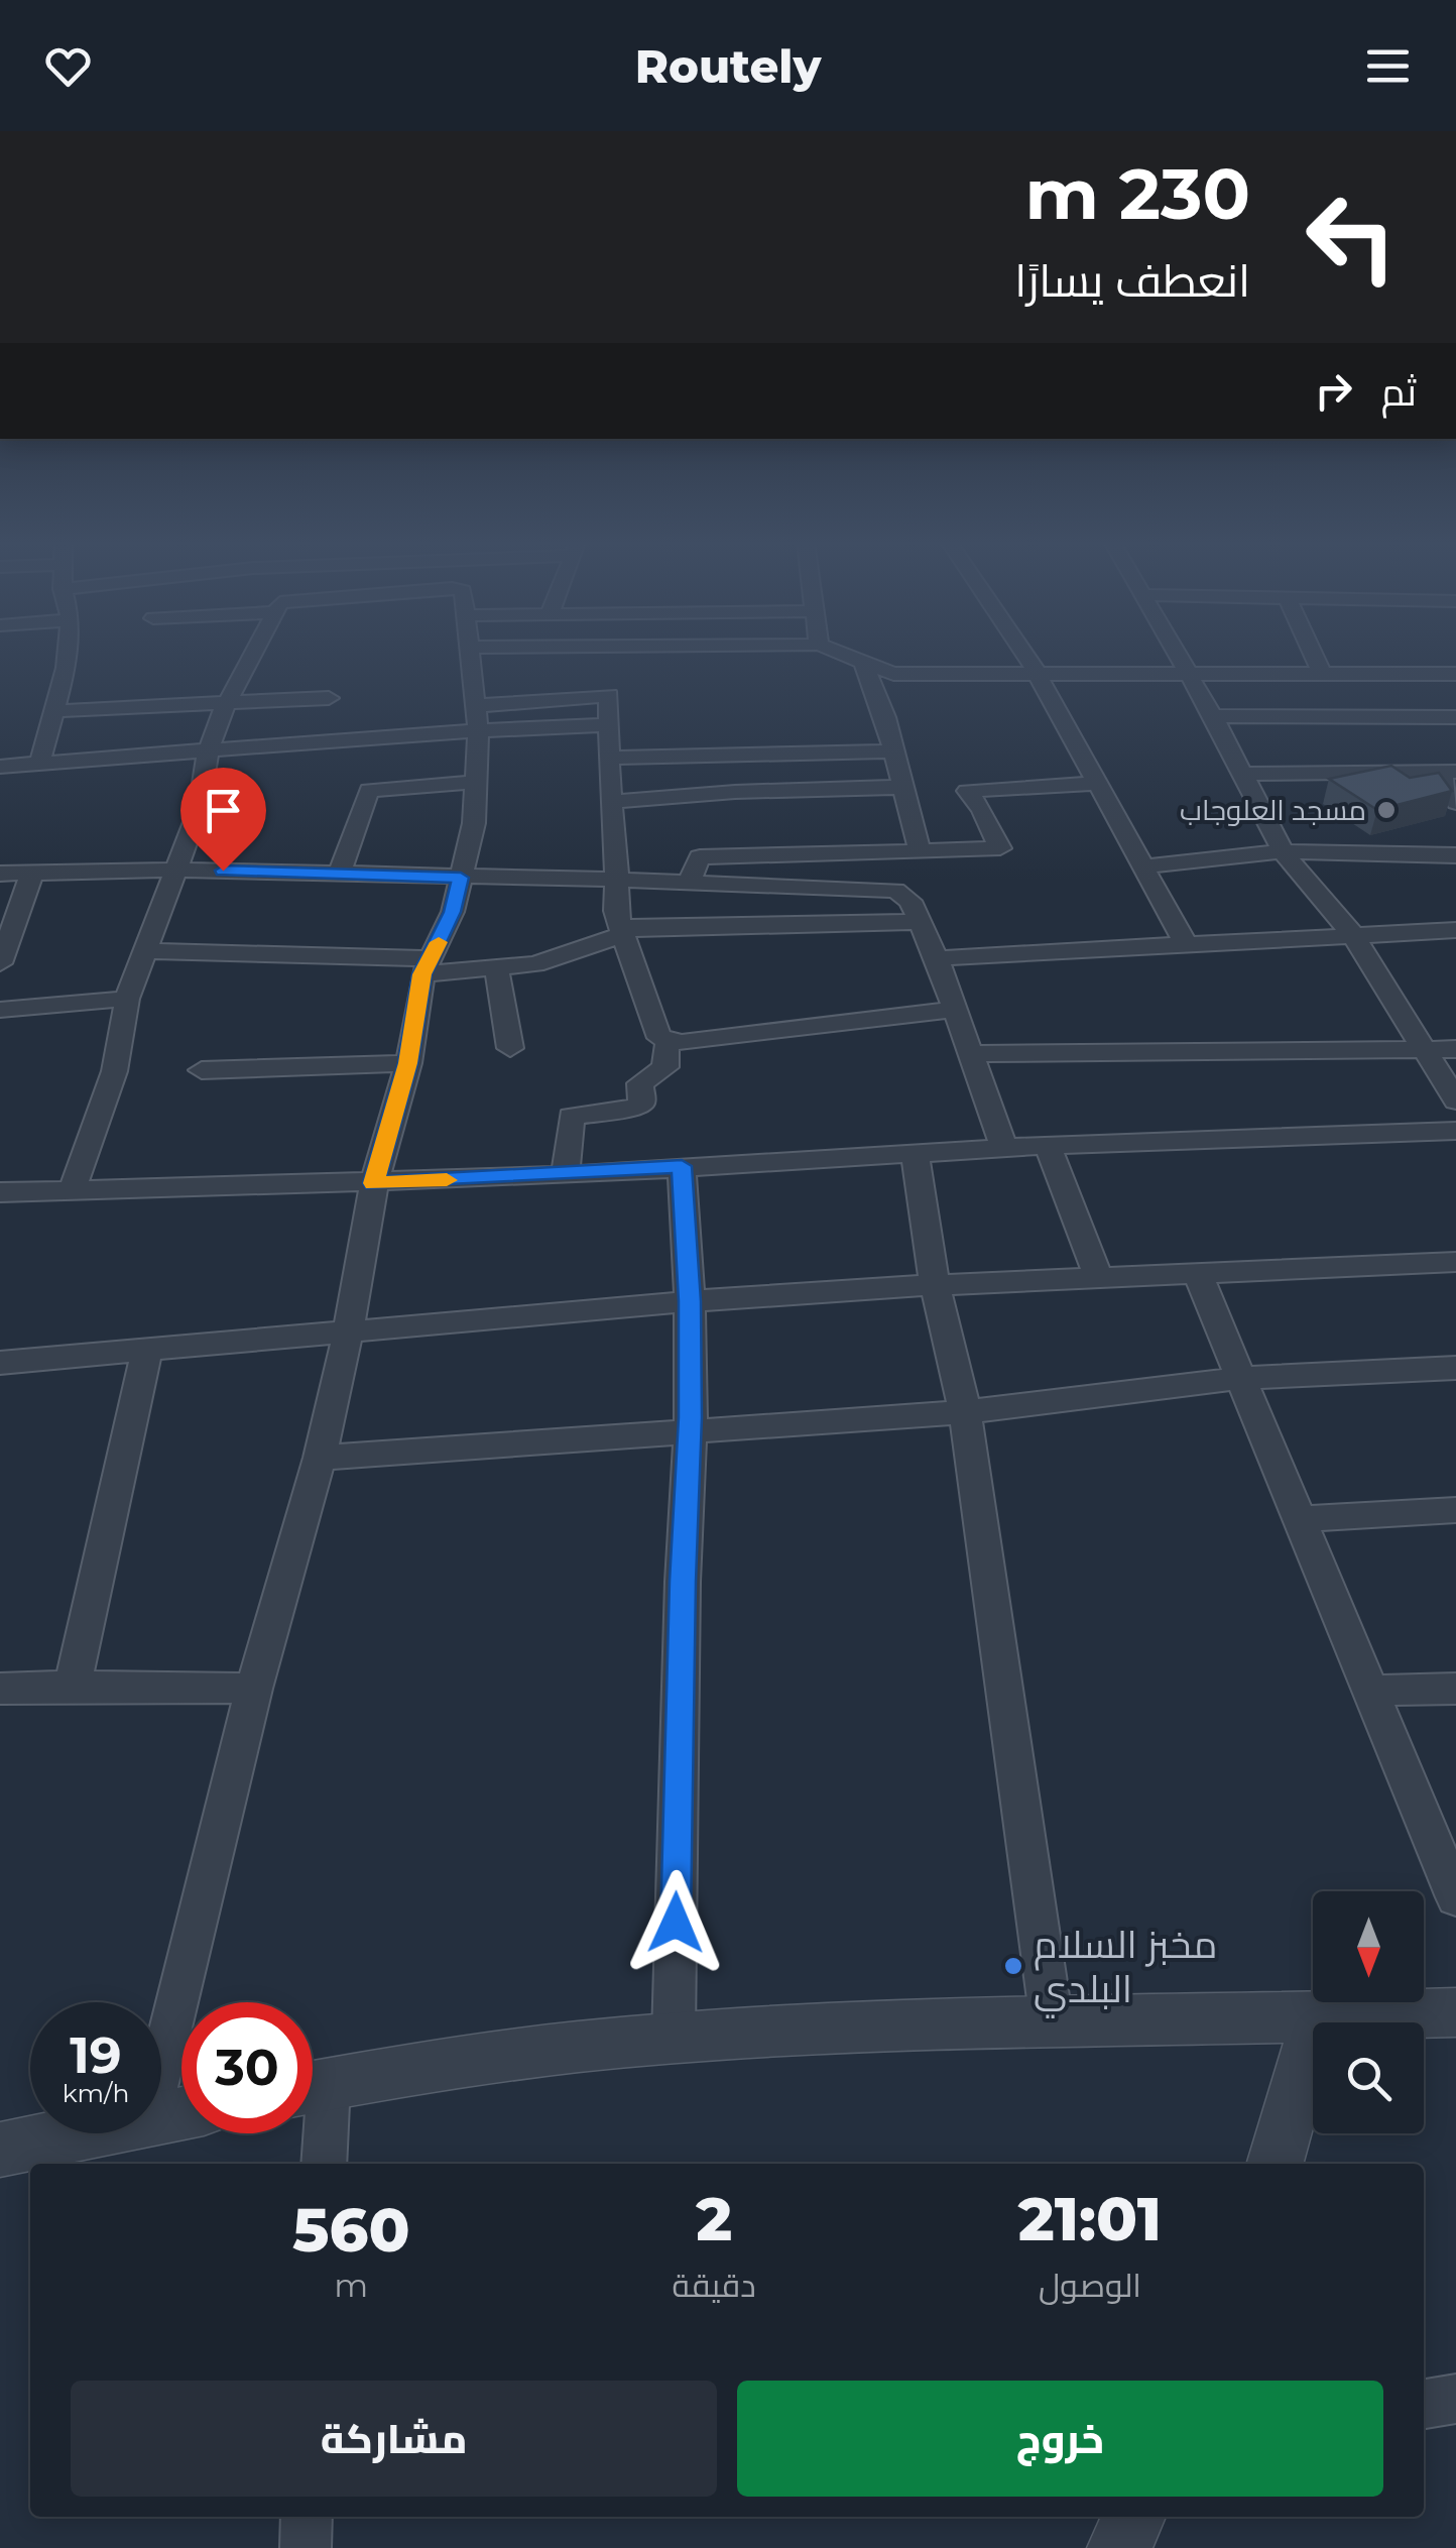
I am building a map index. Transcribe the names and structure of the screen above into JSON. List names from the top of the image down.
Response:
{
  "places": ["مسجد العلوجاب", "مخبز السلام البلدي"],
  "north": "bottom",
  "page": {
    "header": "Routely",
    "turn": ["230 m", "انعطف يسارًا"],
    "then": "ثم",
    "speed": "19 km/h",
    "limit": "30",
    "eta": [
      "21:01",
      "الوصول",
      "2",
      "دقيقة",
      "560",
      "m"
    ],
    "buttons": ["خروج", "مشاركة"]
  }
}
